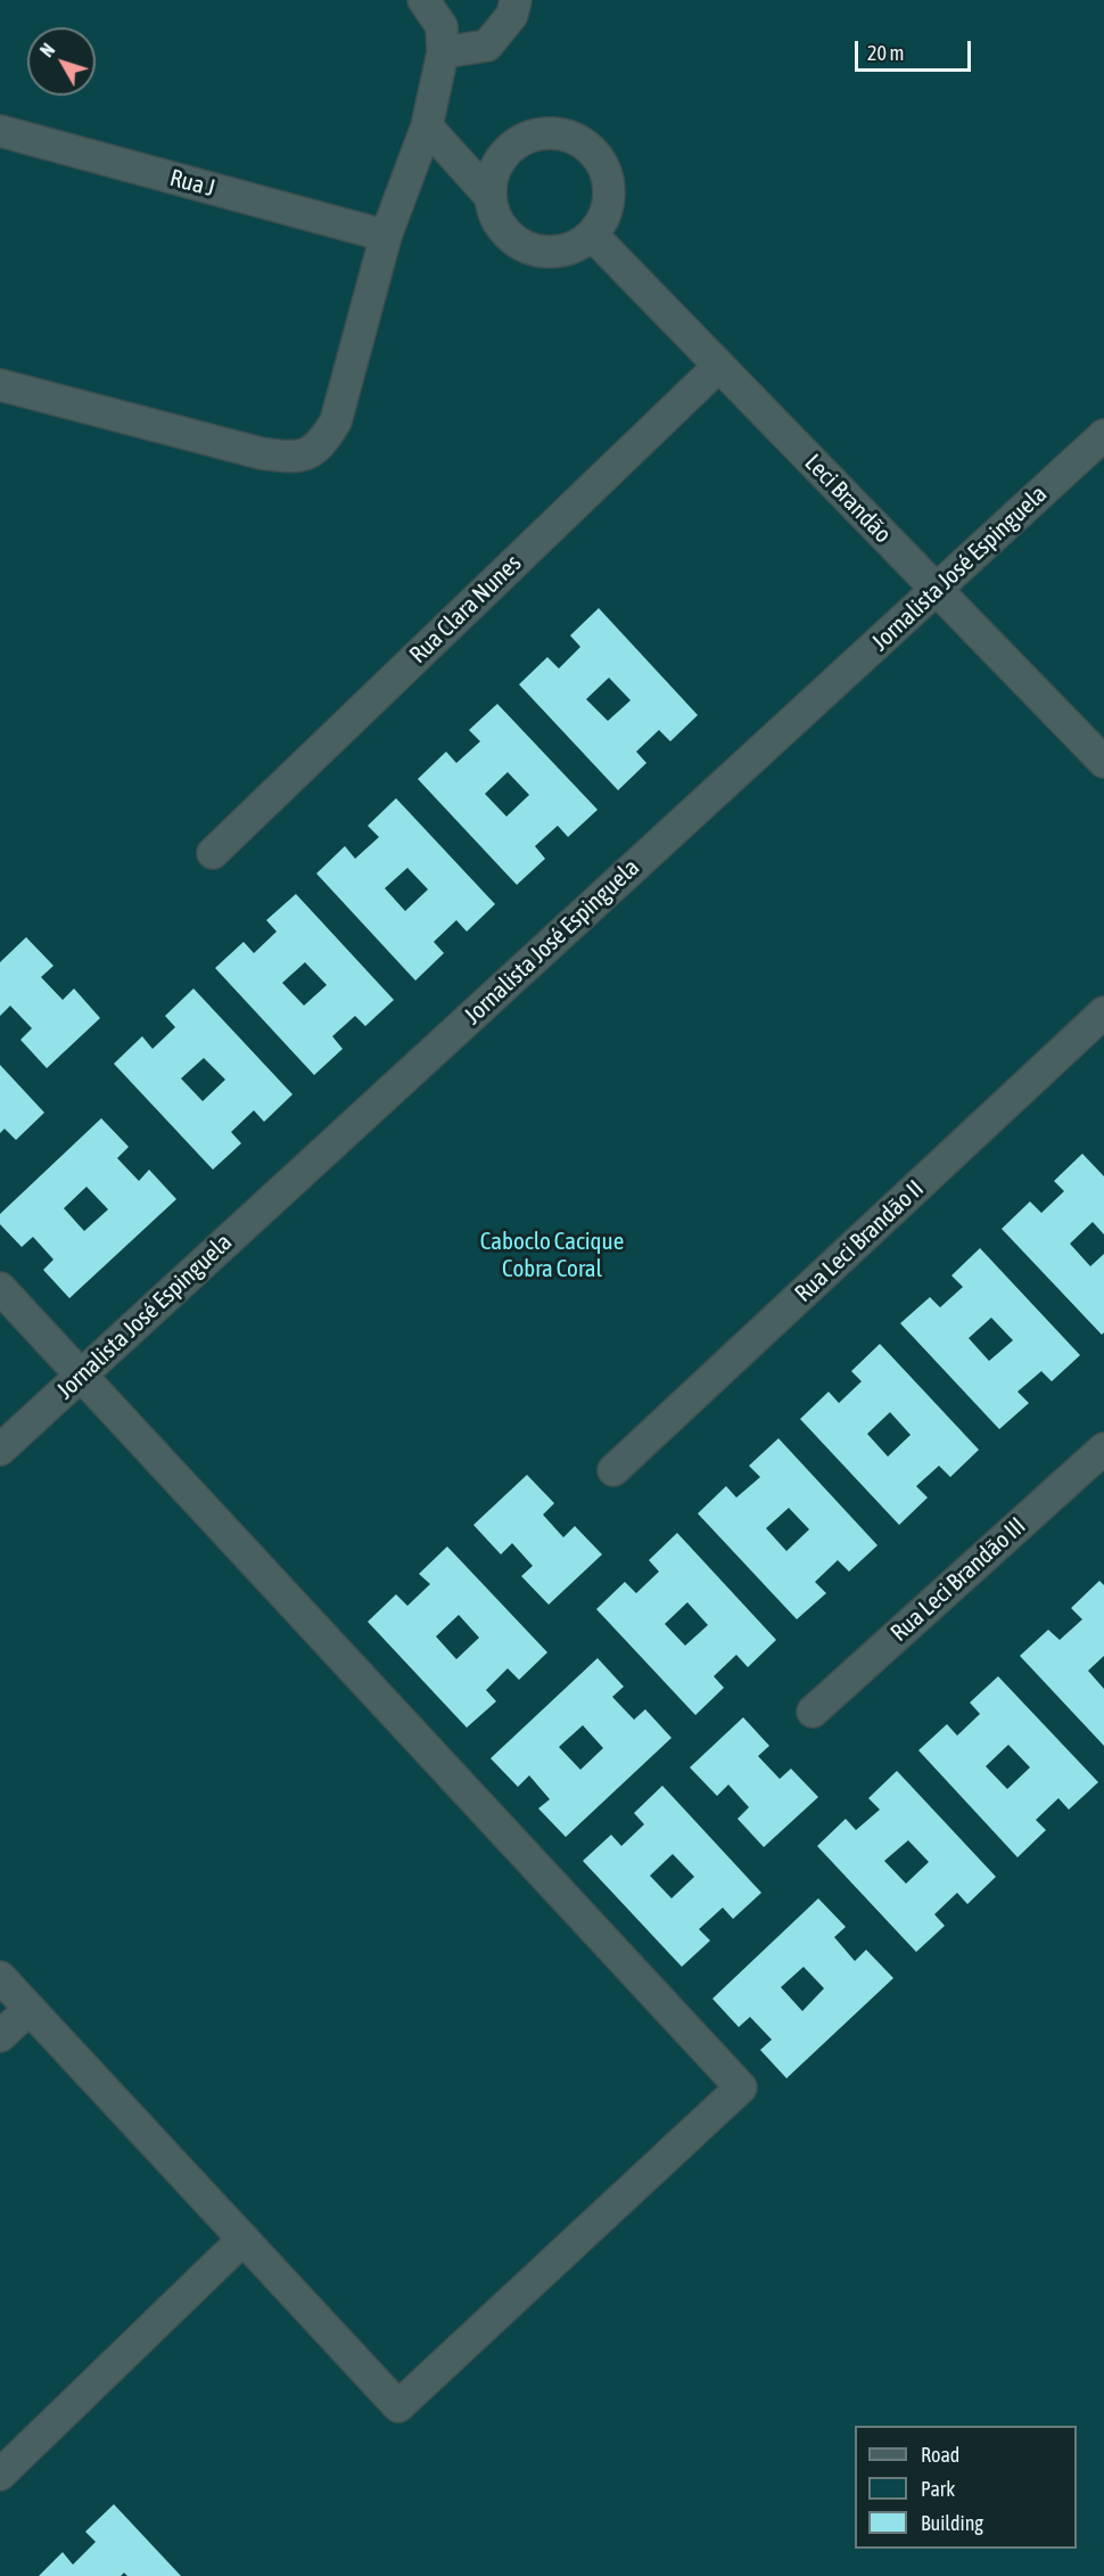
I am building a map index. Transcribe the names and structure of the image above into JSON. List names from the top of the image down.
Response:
{
  "streets": {
    "street": [
      "Rua J",
      "Leci Brandão",
      "Jornalista José Espinguela",
      "Rua Clara Nunes",
      "Rua Leci Brandão II",
      "Rua Leci Brandão III"
    ]
  },
  "crossings": [
    ["Leci Brandão", "Jornalista José Espinguela"],
    ["Leci Brandão", "Rua Clara Nunes"]
  ],
  "parks": ["Caboclo Cacique Cobra Coral"],
  "legend": ["Road", "Park", "Building"],
  "scale_bar": "20 m",
  "north": "top left"
}
